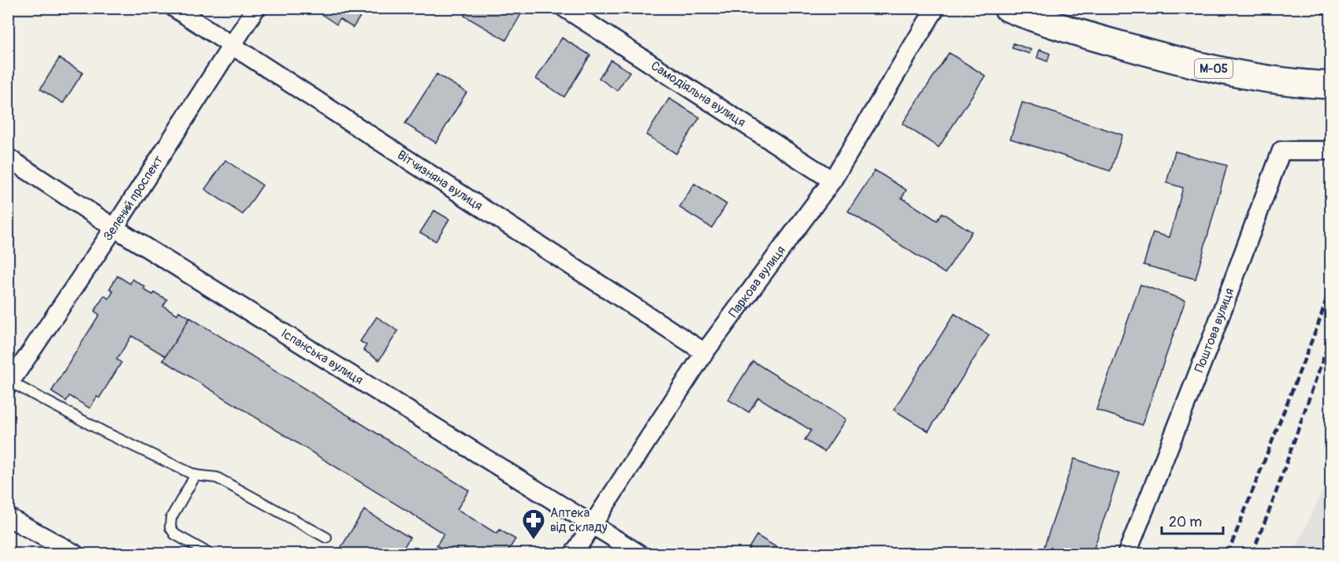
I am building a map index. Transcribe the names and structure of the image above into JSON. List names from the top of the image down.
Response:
{
  "streets": {
    "main road": ["М-05"],
    "street": [
      "Самодіяльна вулиця",
      "Вітчизняна вулиця",
      "Зелений проспект",
      "Паркова вулиця",
      "Поштова вулиця",
      "Іспанська вулиця"
    ]
  },
  "crossings": [
    ["Самодіяльна вулиця", "Паркова вулиця"],
    ["Вітчизняна вулиця", "Зелений проспект"],
    ["Вітчизняна вулиця", "Паркова вулиця"],
    ["Зелений проспект", "Іспанська вулиця"],
    ["Паркова вулиця", "Іспанська вулиця"]
  ],
  "places": {
    "pharmacy": ["Аптека від складу"]
  },
  "scale_bar": "20 m"
}
